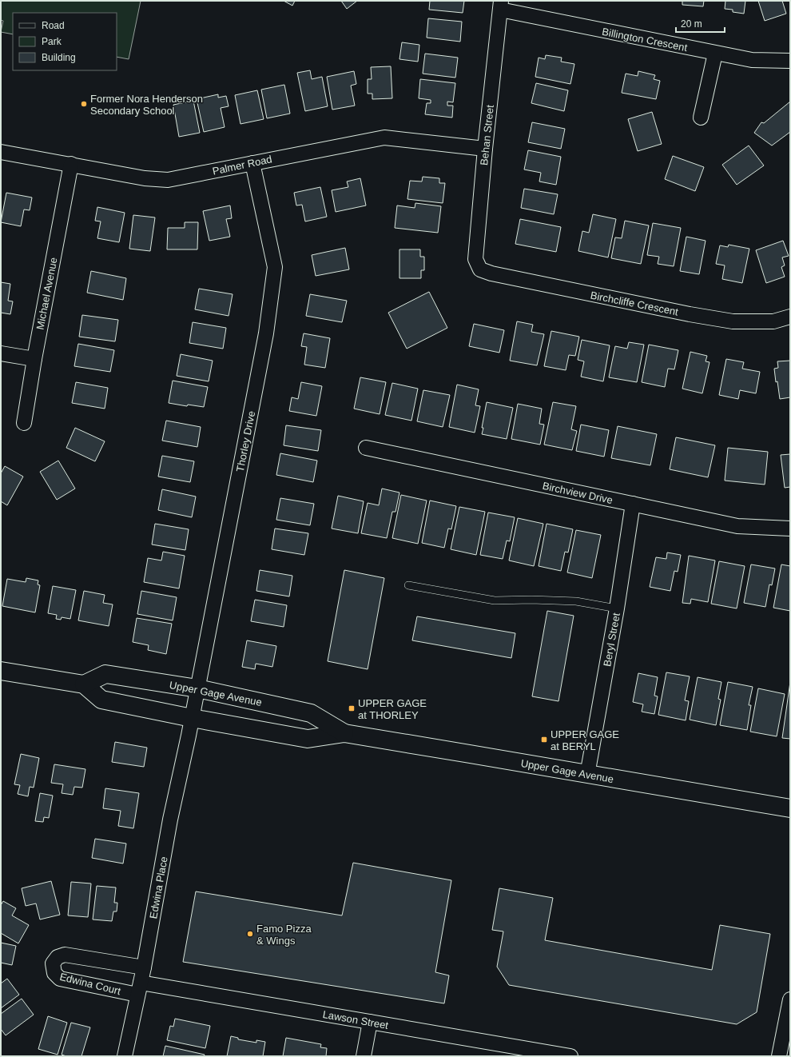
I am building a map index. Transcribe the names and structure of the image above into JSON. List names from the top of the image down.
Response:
{
  "streets": {
    "main road": ["Upper Gage Avenue"],
    "street": [
      "Billington Crescent",
      "Behan Street",
      "Palmer Road",
      "Michael Avenue",
      "Birchcliffe Crescent",
      "Thorley Drive",
      "Birchview Drive",
      "Beryl Street",
      "Edwina Place",
      "Edwina Court",
      "Lawson Street"
    ]
  },
  "crossings": [
    ["Billington Crescent", "Behan Street"],
    ["Behan Street", "Palmer Road"],
    ["Behan Street", "Birchcliffe Crescent"],
    ["Palmer Road", "Michael Avenue"],
    ["Palmer Road", "Thorley Drive"],
    ["Thorley Drive", "Upper Gage Avenue"],
    ["Thorley Drive", "Edwina Place"],
    ["Birchview Drive", "Beryl Street"],
    ["Beryl Street", "Upper Gage Avenue"],
    ["Upper Gage Avenue", "Edwina Place"],
    ["Edwina Place", "Edwina Court"],
    ["Edwina Place", "Lawson Street"],
    ["Edwina Court", "Lawson Street"]
  ],
  "places": {
    "other": ["Former Nora Henderson Secondary School", "Famo Pizza & Wings"],
    "transit": ["UPPER GAGE at THORLEY", "UPPER GAGE at BERYL"]
  },
  "legend": ["Road", "Park", "Building"],
  "scale_bar": "20 m"
}
